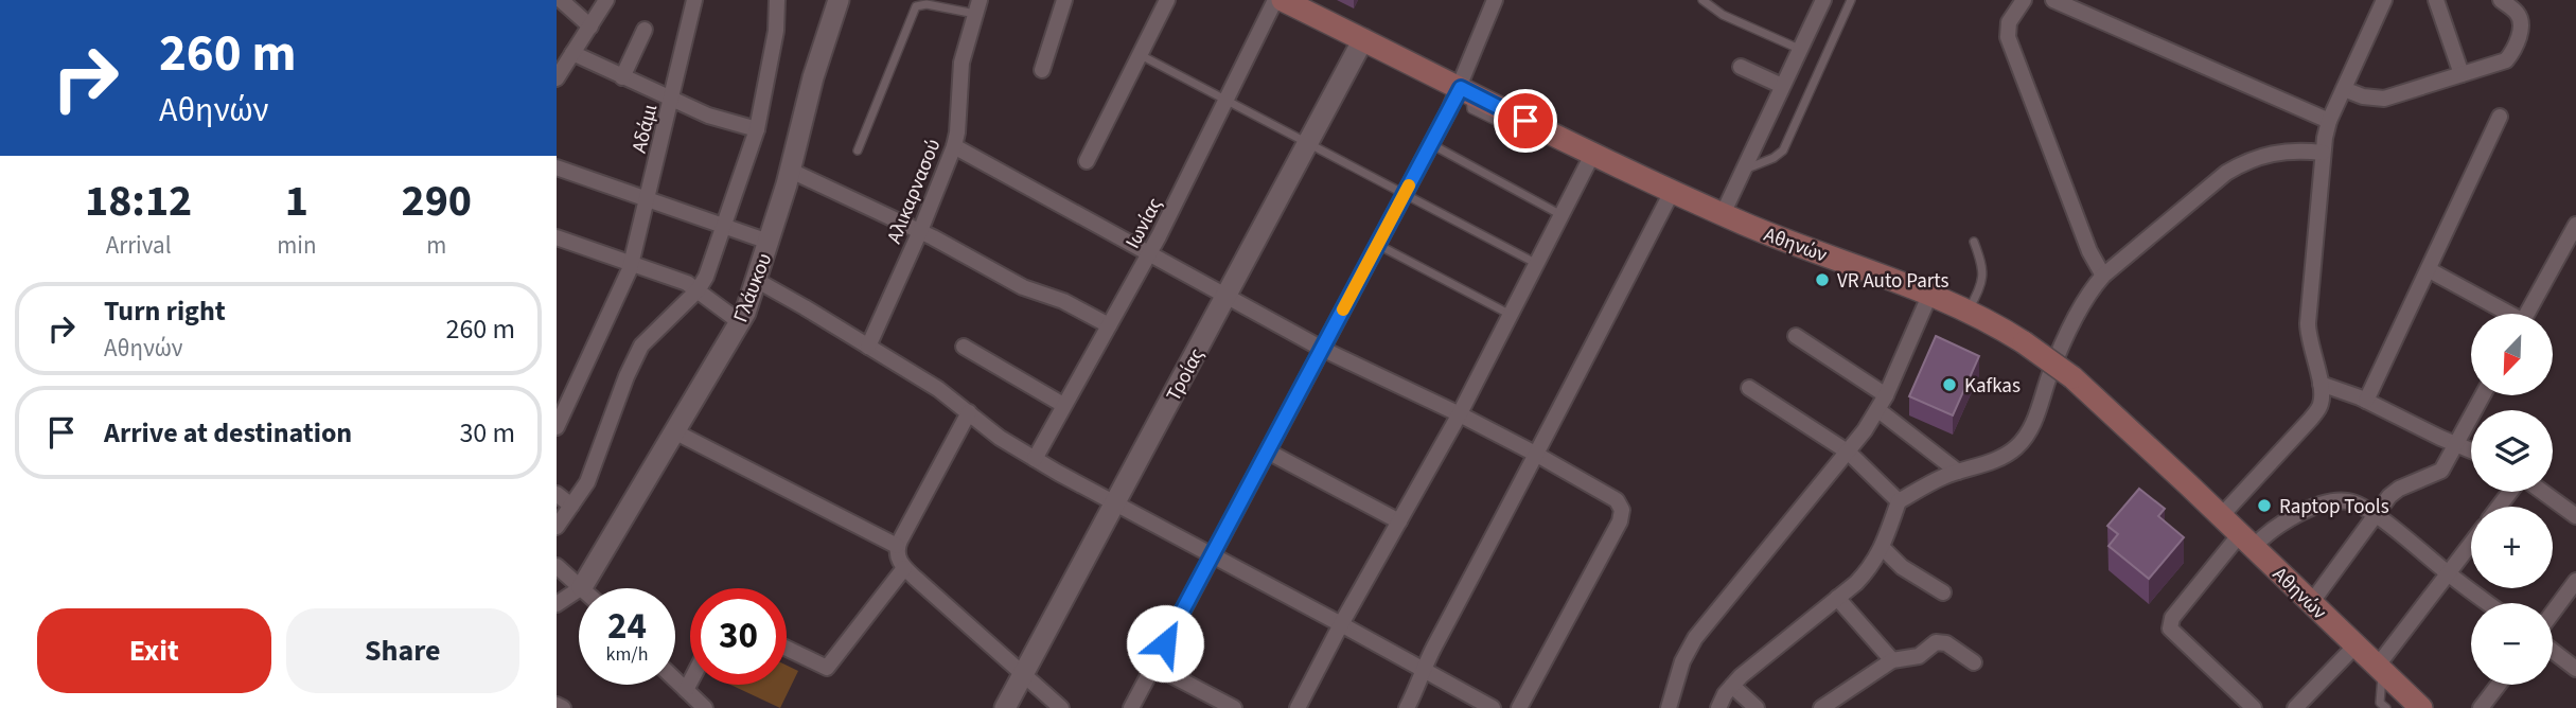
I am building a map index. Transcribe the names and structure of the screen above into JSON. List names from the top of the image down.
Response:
{
  "streets": {
    "main road": ["Αθηνών"],
    "street": [
      "Αδάμι",
      "Αλικαρνασού",
      "Ιωνίας",
      "Γλάυκου",
      "Τροίας"
    ]
  },
  "crossings": [
    ["Αθηνών", "Τροίας"]
  ],
  "places": ["VR Auto Parts", "Kafkas", "Raptop Tools"],
  "north": "bottom left",
  "page": {
    "turn": ["260 m", "Αθηνών"],
    "eta": [
      "18:12",
      "Arrival",
      "1",
      "min",
      "290",
      "m"
    ],
    "list": [
      {
        "name": "Turn right",
        "note": "Αθηνών",
        "value": "260 m"
      },
      {
        "name": "Arrive at destination",
        "value": "30 m"
      }
    ],
    "map_buttons": ["+", "−"],
    "speed": "24 km/h",
    "limit": "30",
    "buttons": ["Exit", "Share"]
  }
}
